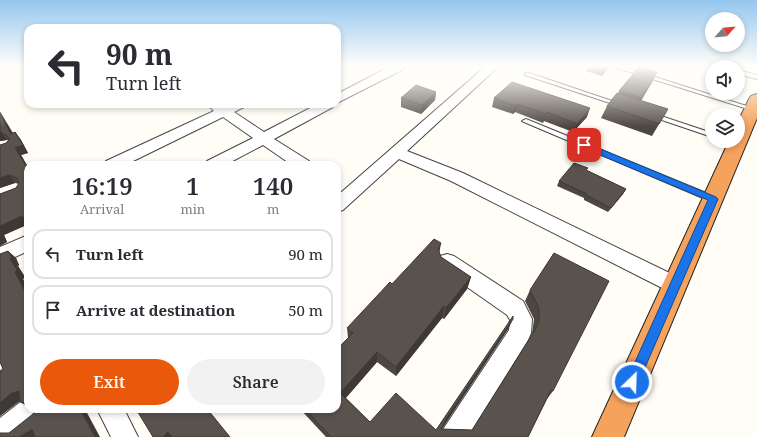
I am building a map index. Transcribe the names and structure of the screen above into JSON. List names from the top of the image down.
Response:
{
  "north": "top right",
  "page": {
    "turn": ["90 m", "Turn left"],
    "eta": [
      "16:19",
      "Arrival",
      "1",
      "min",
      "140",
      "m"
    ],
    "list": [
      {
        "name": "Turn left",
        "value": "90 m"
      },
      {
        "name": "Arrive at destination",
        "value": "50 m"
      }
    ],
    "buttons": ["Exit", "Share"]
  }
}
